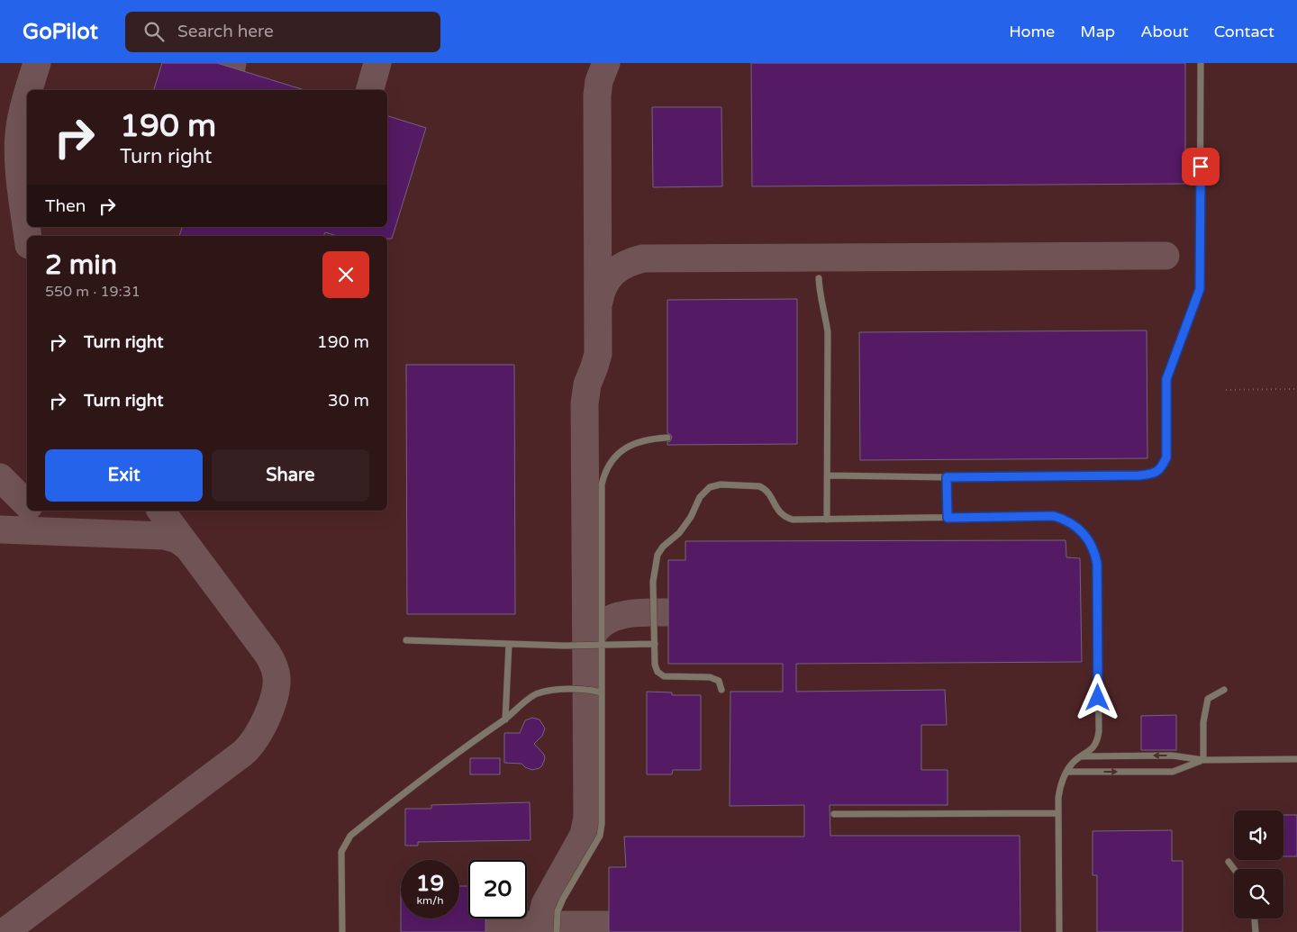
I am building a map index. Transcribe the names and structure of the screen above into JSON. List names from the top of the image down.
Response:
{
  "page": {
    "header": "GoPilot",
    "search": "Search here",
    "nav": [
      "Home",
      "Map",
      "About",
      "Contact"
    ],
    "turn": ["190 m", "Turn right"],
    "then": "Then",
    "heading": ["2 min", "550 m · 19:31"],
    "list": [
      {
        "name": "Turn right",
        "value": "190 m"
      },
      {
        "name": "Turn right",
        "value": "30 m"
      }
    ],
    "buttons": ["Exit", "Share"],
    "speed": "19 km/h",
    "limit": "20"
  }
}
